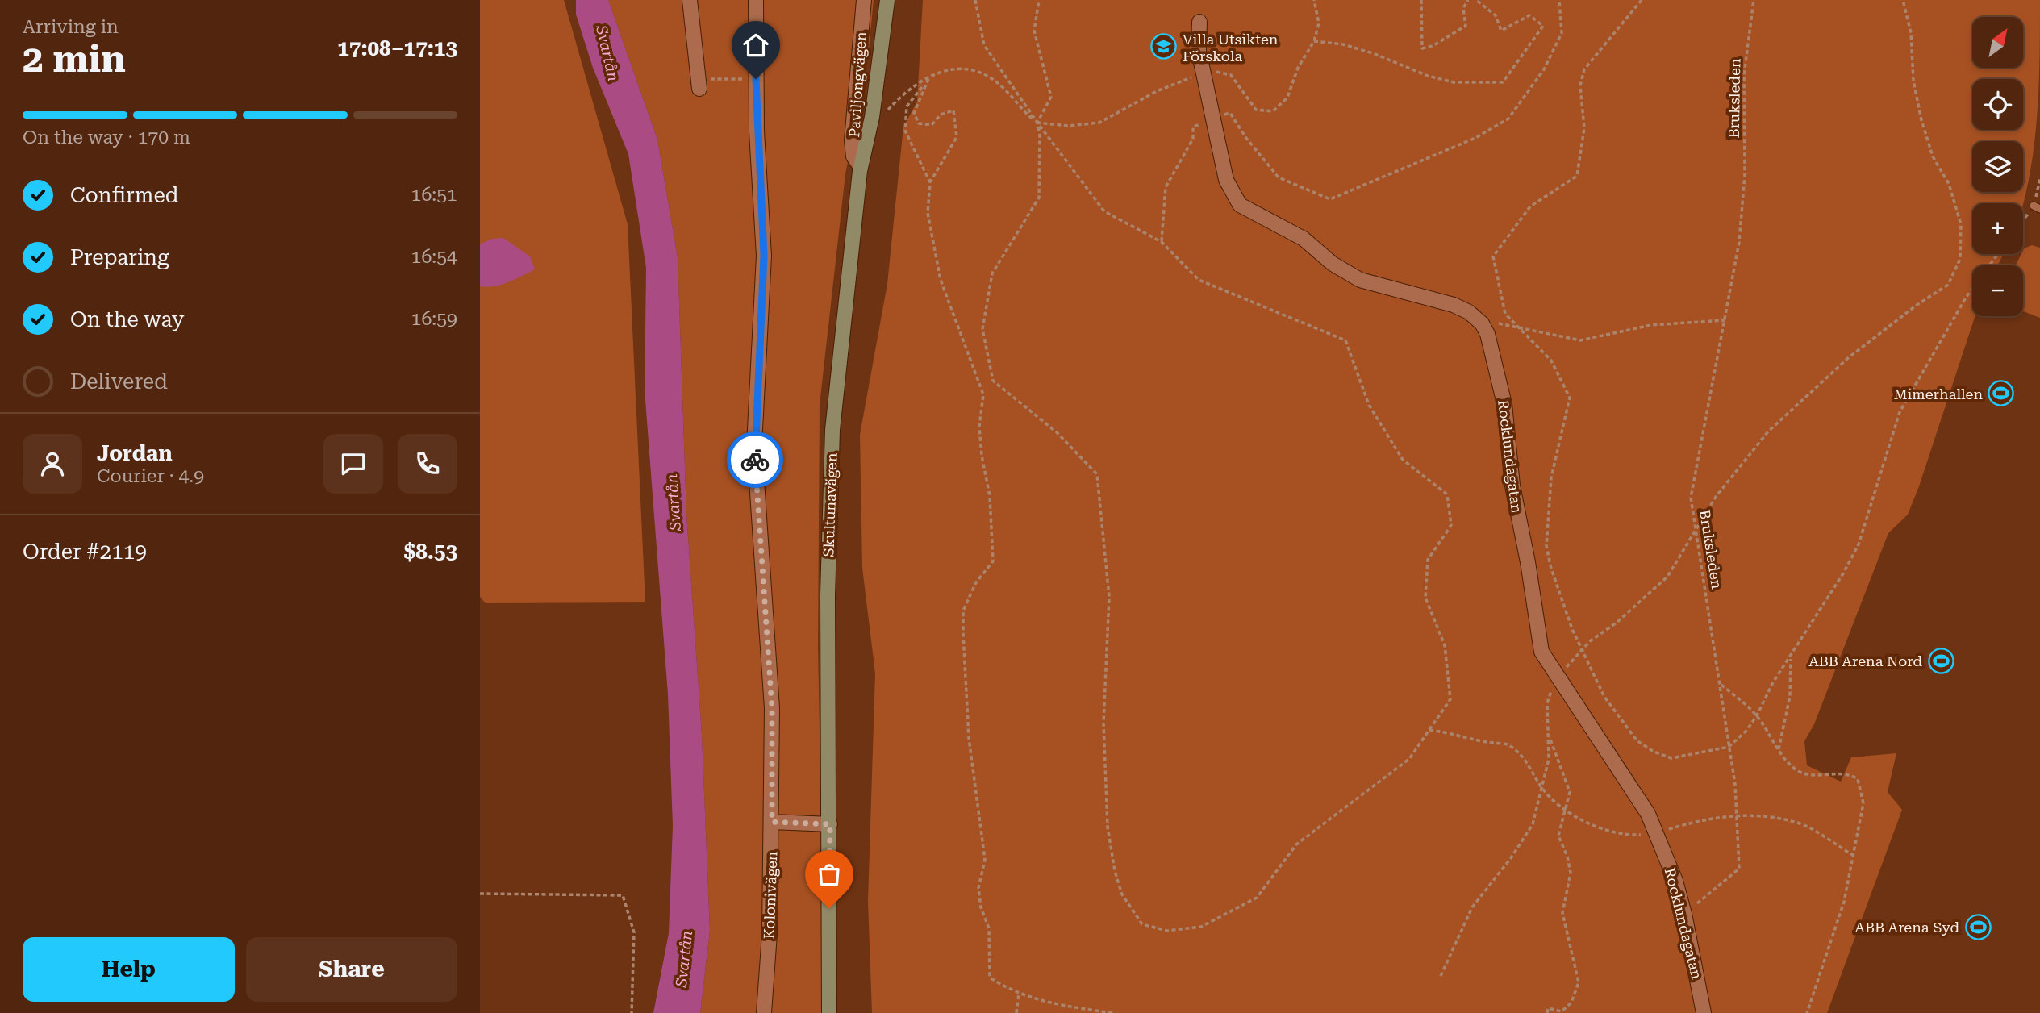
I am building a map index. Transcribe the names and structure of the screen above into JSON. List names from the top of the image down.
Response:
{
  "streets": {
    "street": [
      "Paviljongvägen",
      "Rocklundagatan",
      "Skultunavägen",
      "Kolonivägen"
    ],
    "path": ["Bruksleden"]
  },
  "crossings": [
    ["Paviljongvägen", "Skultunavägen"],
    ["Bruksleden", "Rocklundagatan"]
  ],
  "water": ["Svartån"],
  "places": {
    "school or university": ["Villa Utsikten Förskola"],
    "sports": ["Mimerhallen", "ABB Arena Nord", "ABB Arena Syd"]
  },
  "north": "top right",
  "page": {
    "heading": ["2 min", "Arriving in", "17:08–17:13"],
    "panel": [
      "Jordan",
      "Courier · 4.9",
      "Order #2119",
      "$8.53"
    ],
    "map_buttons": ["+", "−"],
    "bar": "On the way · 170 m",
    "list": [
      ["Confirmed", "16:51"],
      ["Preparing", "16:54"],
      ["On the way", "16:59"],
      "Delivered"
    ],
    "buttons": ["Help", "Share"]
  }
}
